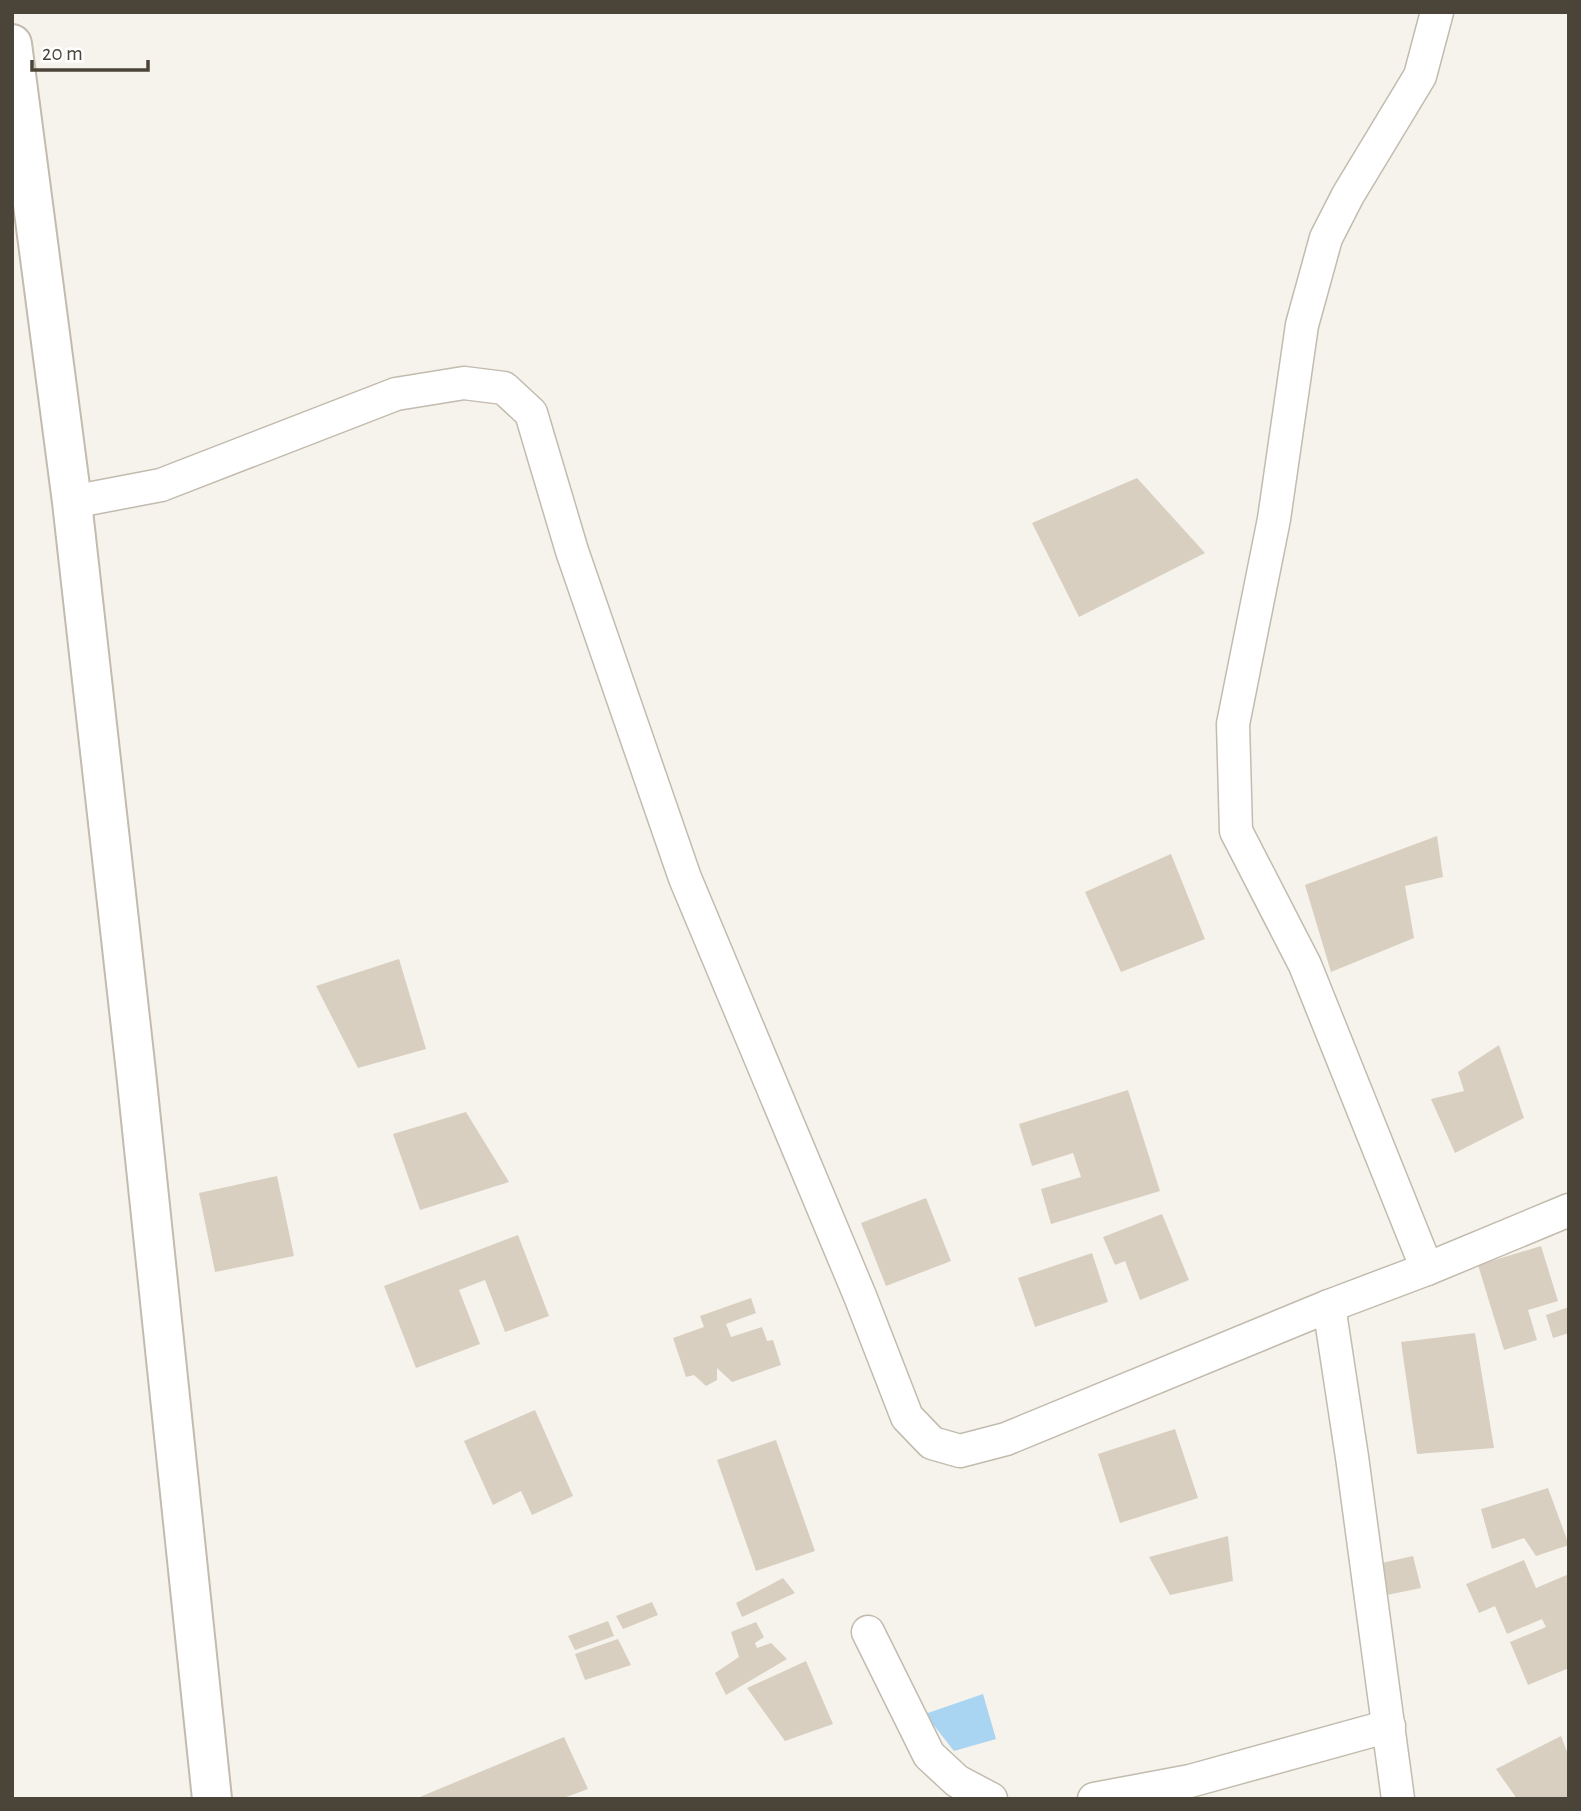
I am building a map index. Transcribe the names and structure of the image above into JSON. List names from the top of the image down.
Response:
{
  "scale_bar": "20 m"
}
